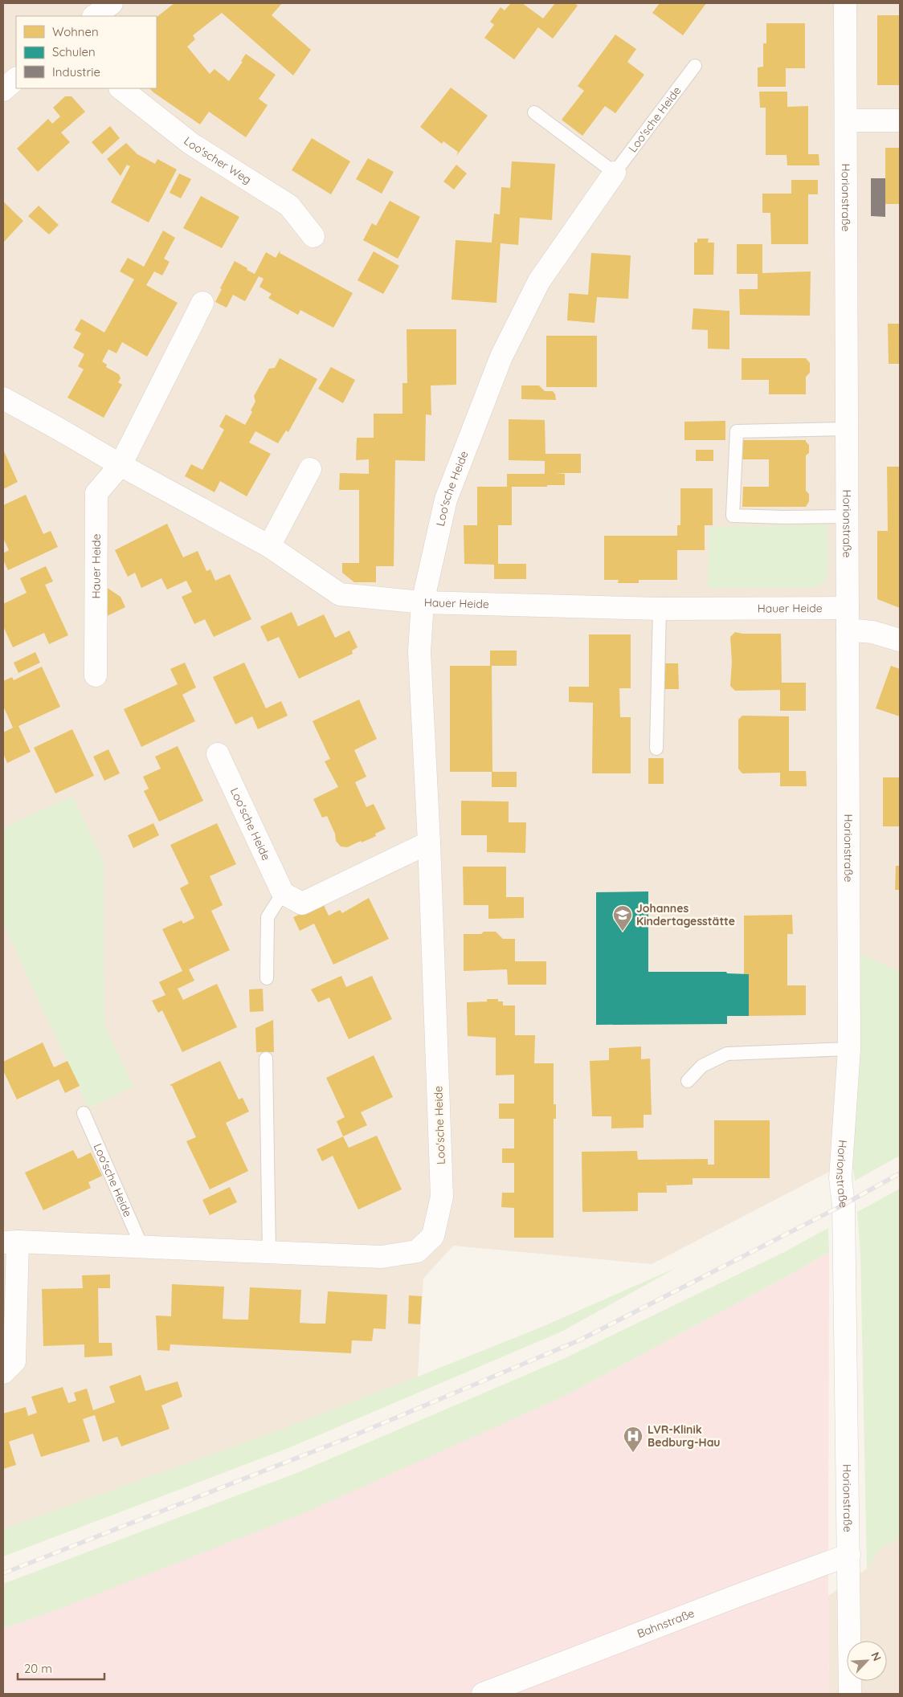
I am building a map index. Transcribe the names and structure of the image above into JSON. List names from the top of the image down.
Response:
{
  "streets": {
    "street": [
      "Loo'sche Heide",
      "Loo'scher Weg",
      "Horionstraße",
      "Hauer Heide",
      "Bahnstraße"
    ]
  },
  "crossings": [
    ["Loo'sche Heide", "Hauer Heide"],
    ["Horionstraße", "Hauer Heide"],
    ["Horionstraße", "Bahnstraße"]
  ],
  "places": {
    "school or university": ["Johannes Kindertagesstätte"],
    "hospital": ["LVR-Klinik Bedburg-Hau"]
  },
  "legend": ["Wohnen", "Schulen", "Industrie"],
  "scale_bar": "20 m",
  "north": "top right"
}
